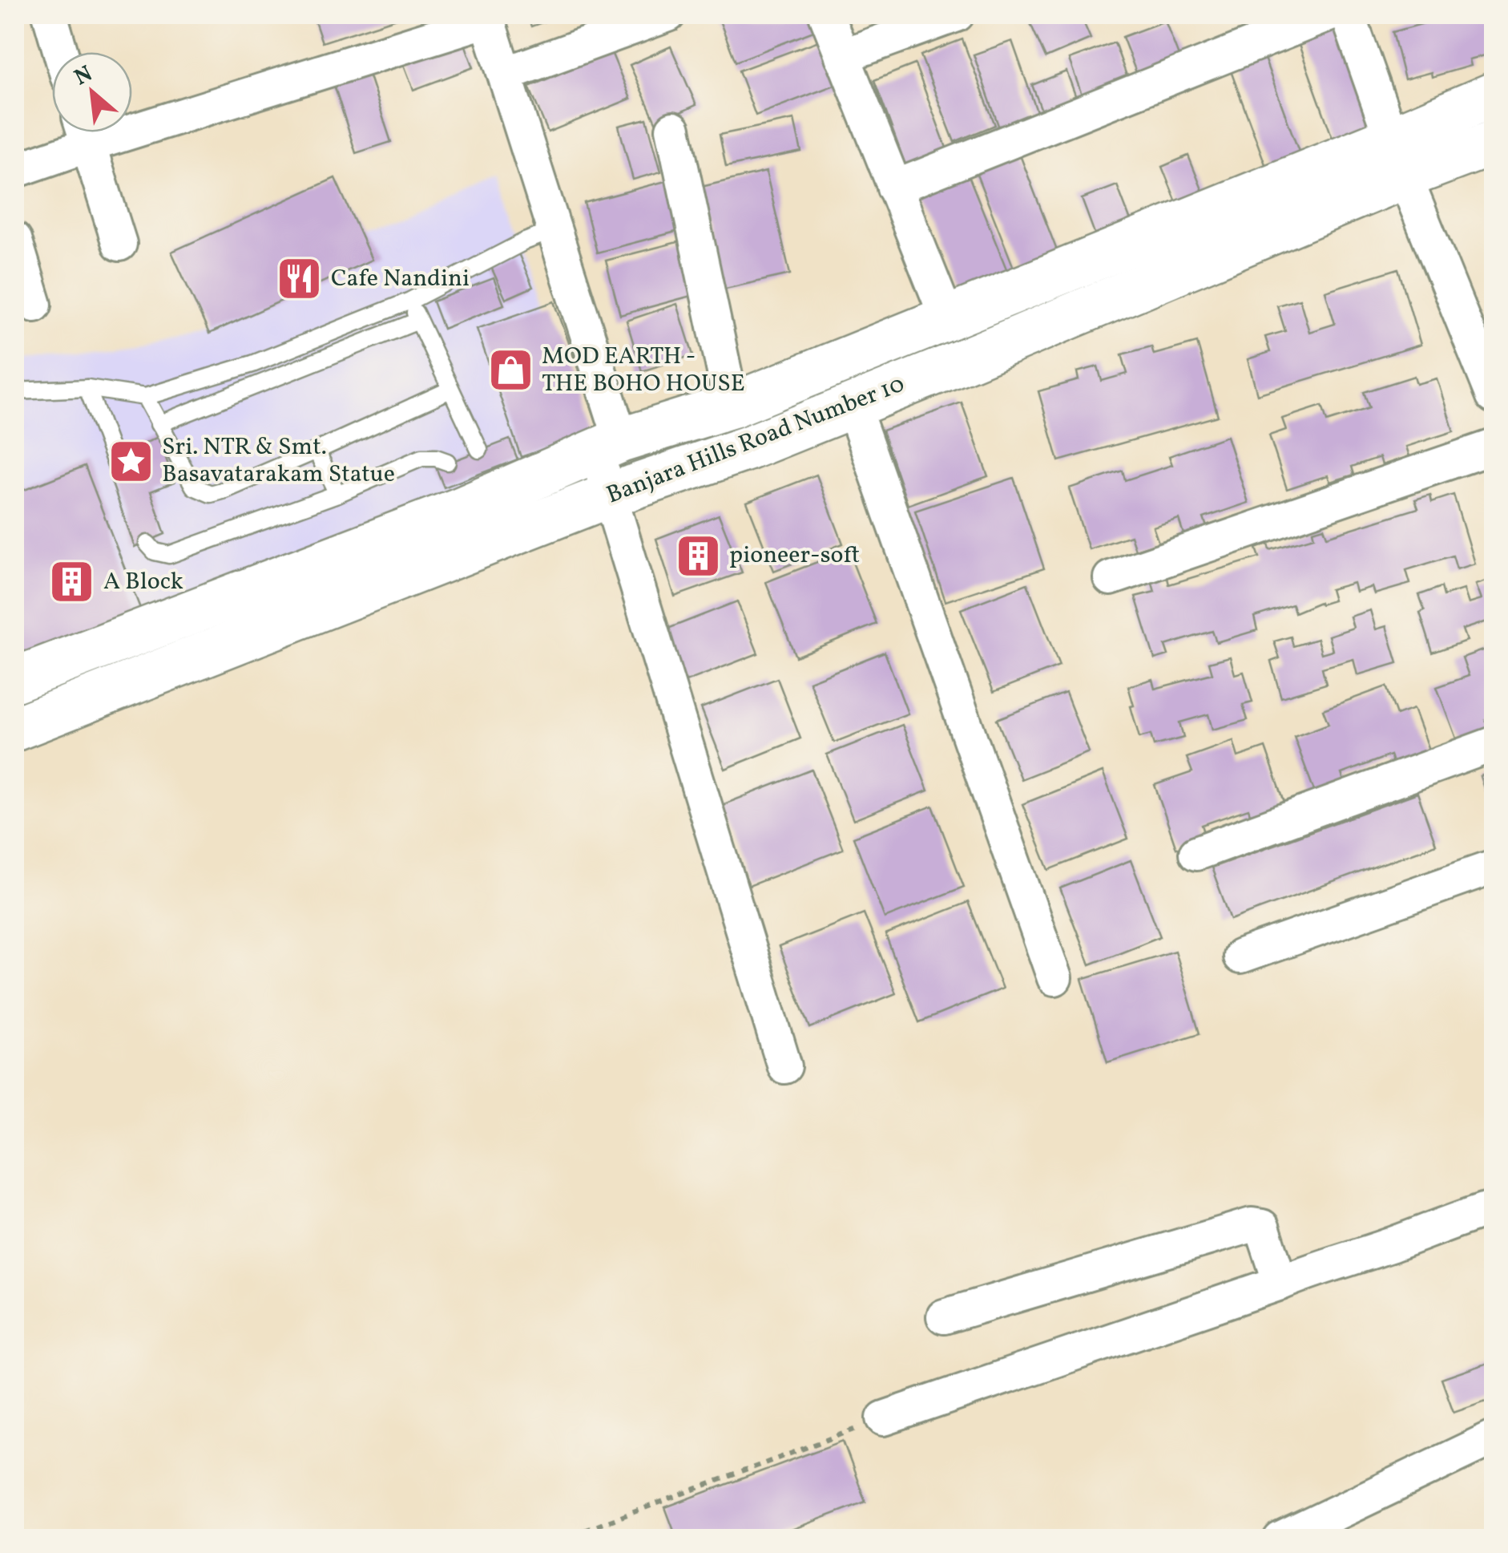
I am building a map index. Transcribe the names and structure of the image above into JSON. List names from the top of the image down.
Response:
{
  "streets": {
    "main road": ["Banjara Hills Road Number 10"]
  },
  "places": {
    "restaurant": ["Cafe Nandini"],
    "shop": ["MOD EARTH - THE BOHO HOUSE"],
    "place": ["Sri. NTR & Smt. Basavatarakam Statue"],
    "building": ["pioneer-soft", "A Block"]
  },
  "north": "top left"
}
